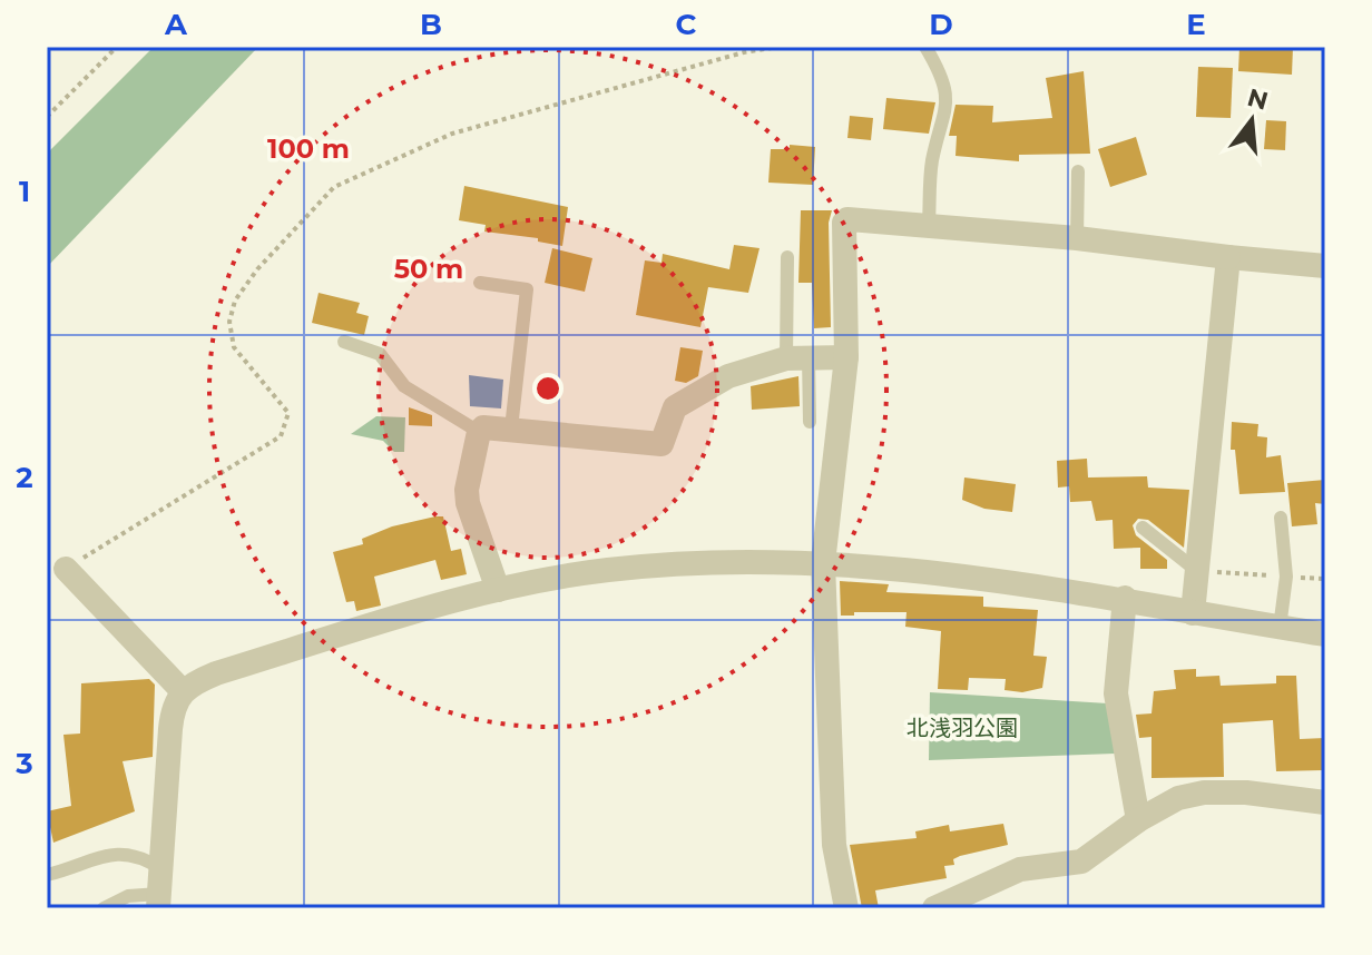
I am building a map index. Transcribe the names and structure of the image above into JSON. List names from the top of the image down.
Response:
{
  "parks": ["北浅羽公園"],
  "north": "top",
  "grid": {
    "columns": [
      "A",
      "B",
      "C",
      "D",
      "E"
    ],
    "rows": ["1", "2", "3"]
  },
  "rings": ["100 m", "50 m"]
}
